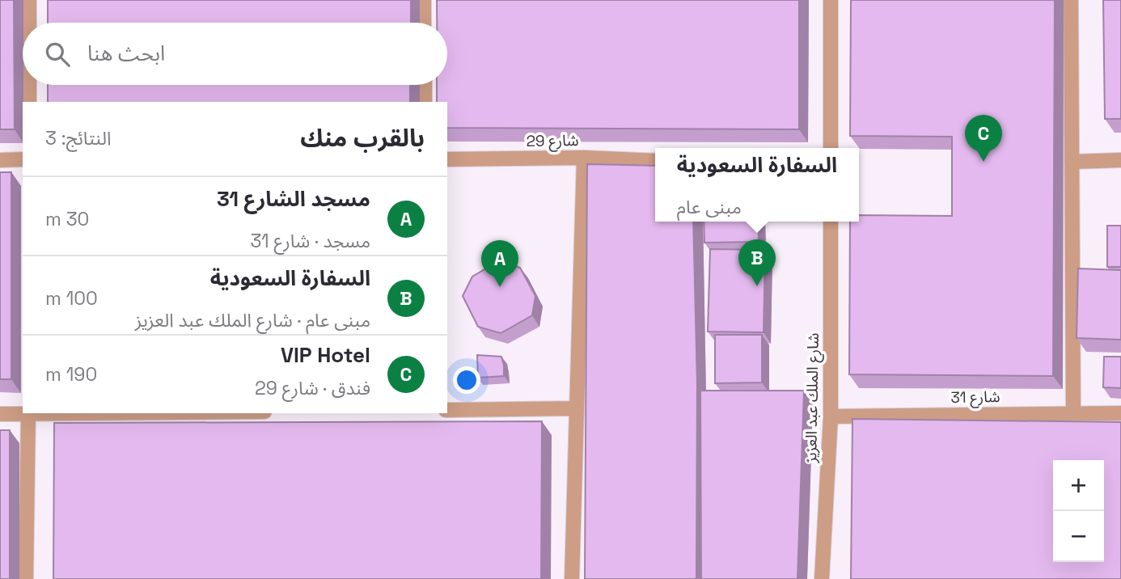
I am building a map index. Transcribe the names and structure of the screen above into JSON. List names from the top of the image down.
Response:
{
  "streets": {
    "street": ["شارع 29", "شارع 31", "شارع الملك عبد العزيز"]
  },
  "crossings": [
    ["شارع 31", "شارع الملك عبد العزيز"]
  ],
  "page": {
    "search": "ابحث هنا",
    "heading": ["بالقرب منك", "النتائج: 3"],
    "pins": ["C", "B", "A"],
    "popup": ["السفارة السعودية", "مبنى عام"],
    "list": [
      {
        "mark": "A",
        "name": "مسجد الشارع 31",
        "note": "مسجد · شارع 31",
        "value": "30 m"
      },
      {
        "mark": "B",
        "name": "السفارة السعودية",
        "note": "مبنى عام · شارع الملك عبد العزيز",
        "value": "100 m"
      },
      {
        "mark": "C",
        "name": "VIP Hotel",
        "note": "فندق · شارع 29",
        "value": "190 m"
      }
    ],
    "map_buttons": ["+", "−"]
  }
}
